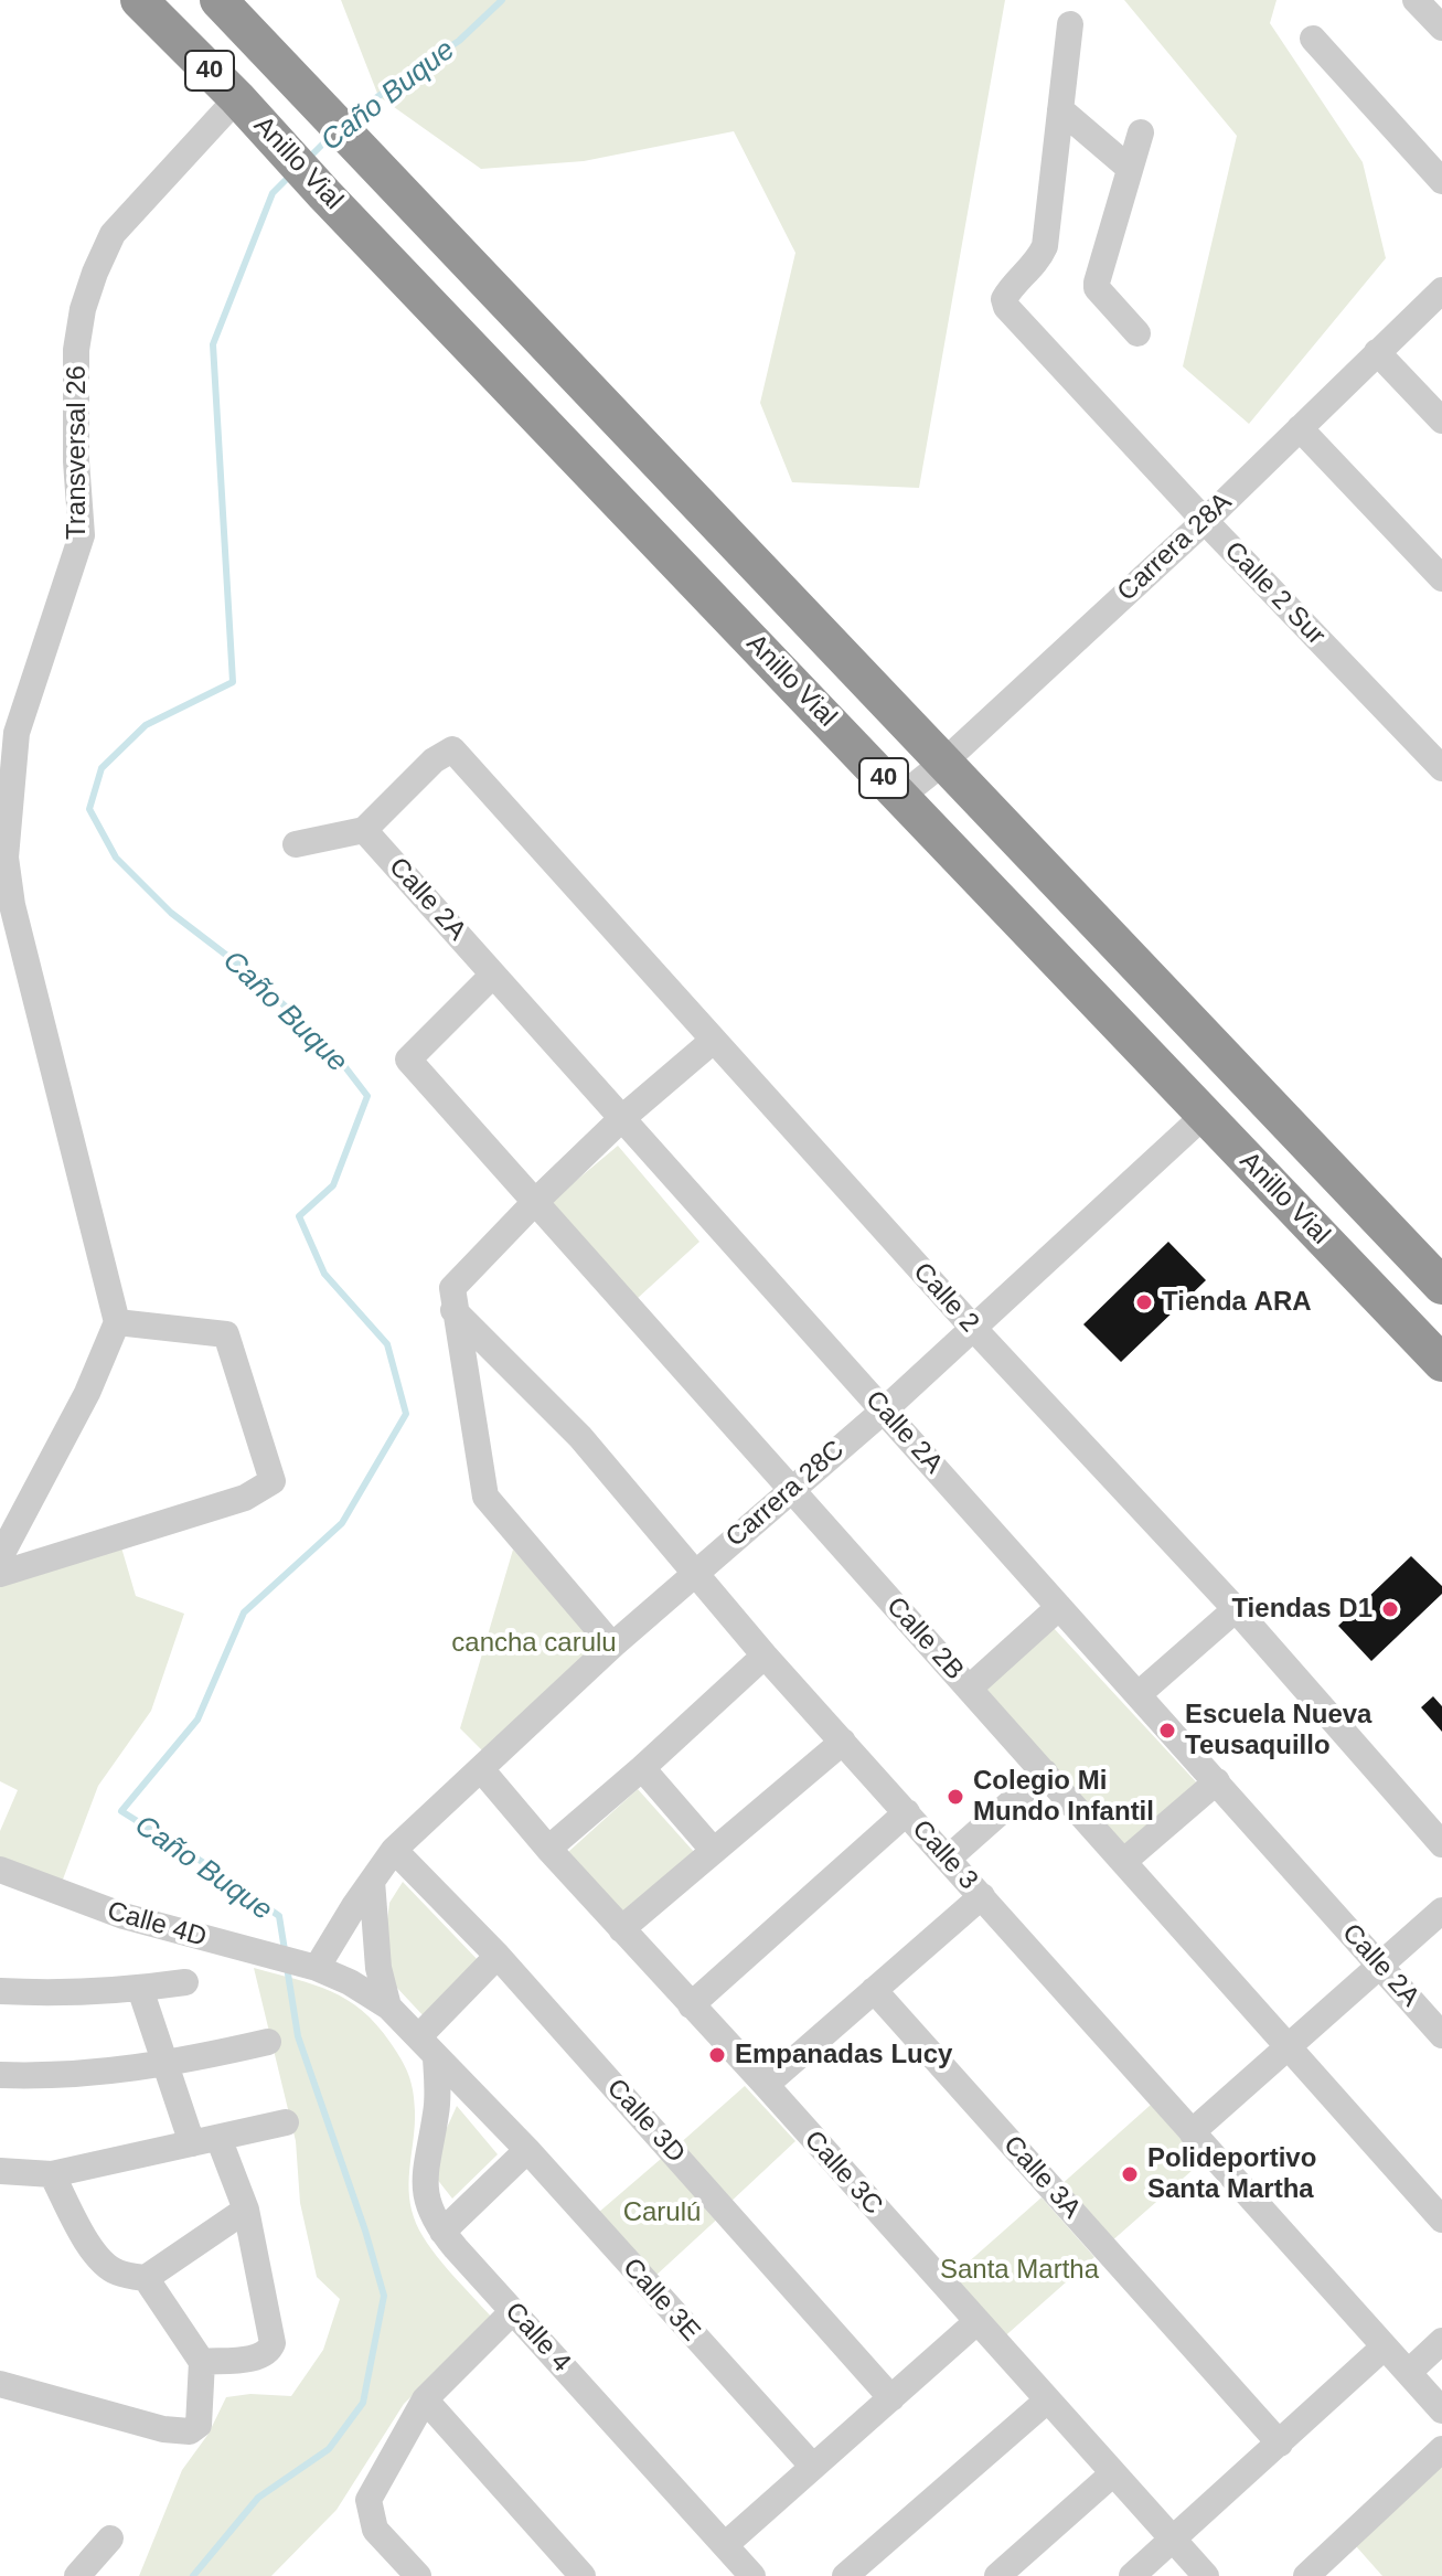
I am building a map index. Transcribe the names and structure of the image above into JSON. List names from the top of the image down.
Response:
{
  "streets": {
    "highway": ["40", "Anillo Vial"],
    "street": [
      "Transversal 26",
      "Carrera 28A",
      "Calle 2 Sur",
      "Calle 2A",
      "Calle 2",
      "Carrera 28C",
      "Calle 2B",
      "Calle 3",
      "Calle 4D",
      "Calle 3D",
      "Calle 3C",
      "Calle 3A",
      "Calle 3E",
      "Calle 4"
    ]
  },
  "crossings": [
    ["Anillo Vial", "Transversal 26"],
    ["Anillo Vial", "Carrera 28A"],
    ["Anillo Vial", "Carrera 28C"],
    ["Carrera 28A", "Calle 2 Sur"],
    ["Calle 2A", "Calle 2"],
    ["Calle 2A", "Carrera 28C"],
    ["Calle 2A", "Calle 2B"],
    ["Calle 2", "Carrera 28C"],
    ["Carrera 28C", "Calle 2B"],
    ["Carrera 28C", "Calle 3"],
    ["Carrera 28C", "Calle 4D"],
    ["Carrera 28C", "Calle 3D"],
    ["Carrera 28C", "Calle 3C"],
    ["Calle 3E", "Calle 4"]
  ],
  "water": ["Caño Buque"],
  "parks": ["cancha carulu", "Carulú", "Santa Martha"],
  "places": [
    "Tienda ARA",
    "Tiendas D1",
    "Escuela Nueva Teusaquillo",
    "Colegio Mi Mundo Infantil",
    "Empanadas Lucy",
    "Polideportivo Santa Martha"
  ]
}
